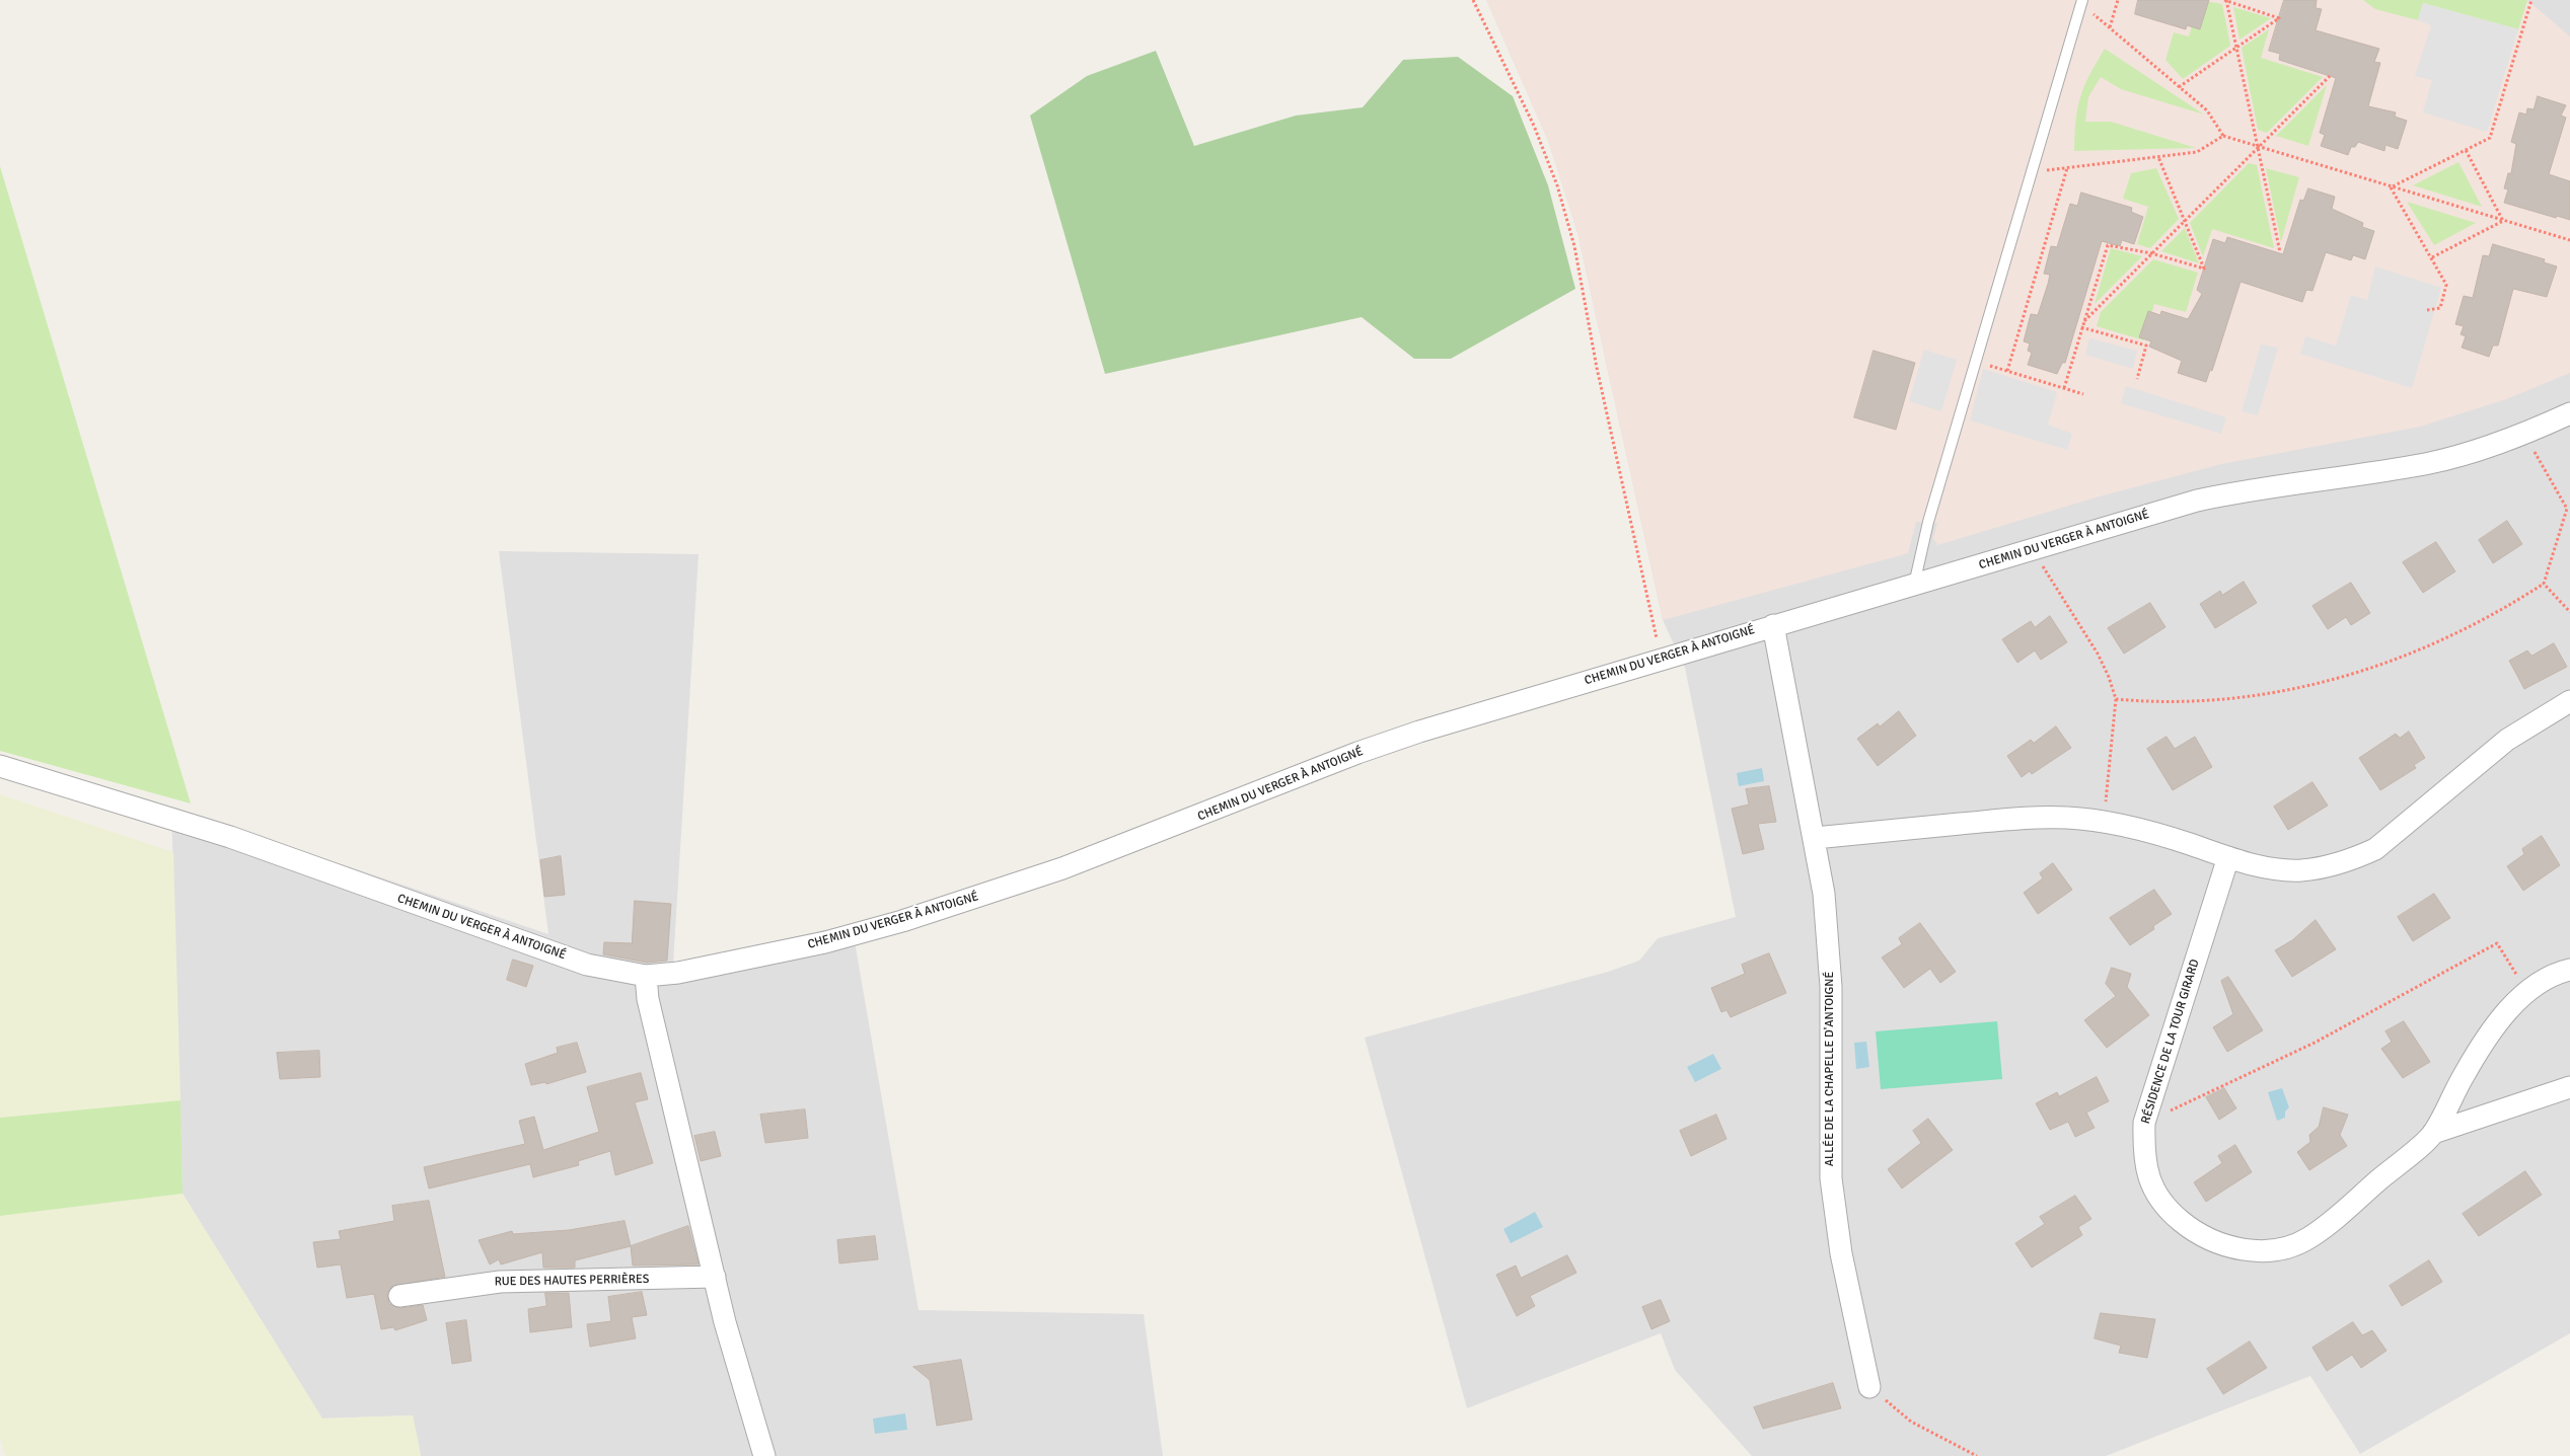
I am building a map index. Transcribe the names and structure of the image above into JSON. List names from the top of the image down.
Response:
{
  "streets": {
    "street": [
      "CHEMIN DU VERGER À ANTOIGNÉ",
      "RÉSIDENCE DE LA TOUR GIRARD",
      "ALLÉE DE LA CHAPELLE D'ANTOIGNÉ",
      "RUE DES HAUTES PERRIÈRES"
    ]
  },
  "crossings": [
    ["CHEMIN DU VERGER À ANTOIGNÉ", "ALLÉE DE LA CHAPELLE D'ANTOIGNÉ"]
  ]
}
